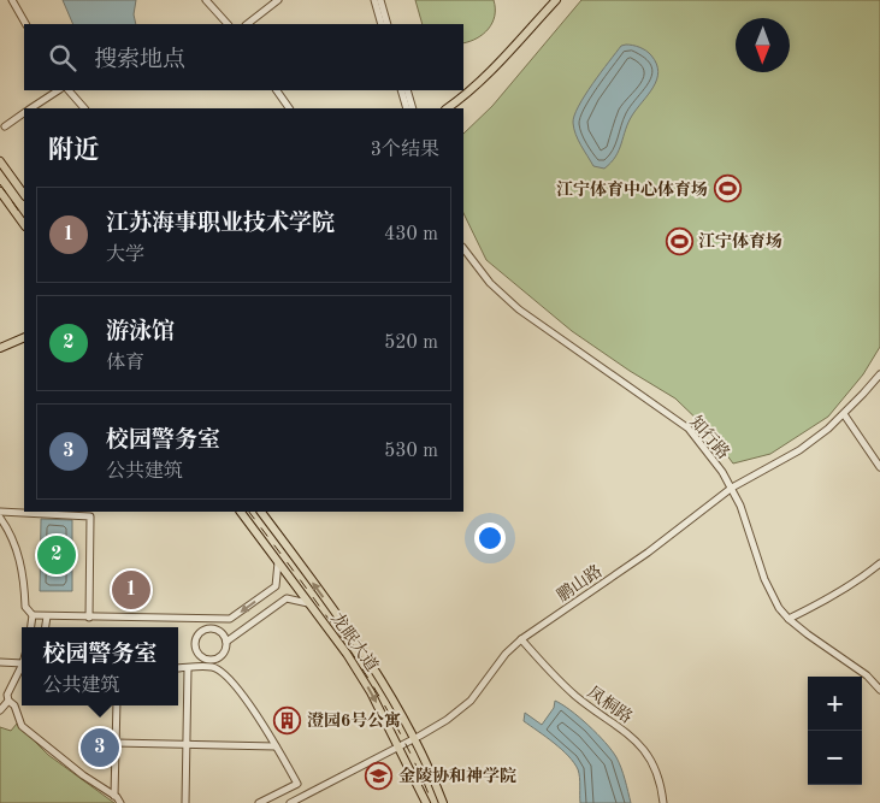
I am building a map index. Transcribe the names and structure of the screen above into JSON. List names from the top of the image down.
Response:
{
  "streets": {
    "main road": ["龙眠大道"],
    "street": ["知行路", "鹏山路", "凤桐路"]
  },
  "crossings": [
    ["知行路", "鹏山路"],
    ["鹏山路", "龙眠大道"],
    ["鹏山路", "凤桐路"]
  ],
  "places": {
    "sports": ["江宁体育中心体育场", "江宁体育场"],
    "building": ["澄园6号公寓"],
    "school or university": ["金陵协和神学院"]
  },
  "north": "bottom",
  "page": {
    "search": "搜索地点",
    "heading": ["附近", "3个结果"],
    "list": [
      {
        "mark": "1",
        "name": "江苏海事职业技术学院",
        "note": "大学",
        "value": "430 m"
      },
      {
        "mark": "2",
        "name": "游泳馆",
        "note": "体育",
        "value": "520 m"
      },
      {
        "mark": "3",
        "name": "校园警务室",
        "note": "公共建筑",
        "value": "530 m"
      }
    ],
    "pins": ["2", "1", "3"],
    "popup": ["校园警务室", "公共建筑"],
    "map_buttons": ["+", "−"]
  }
}
